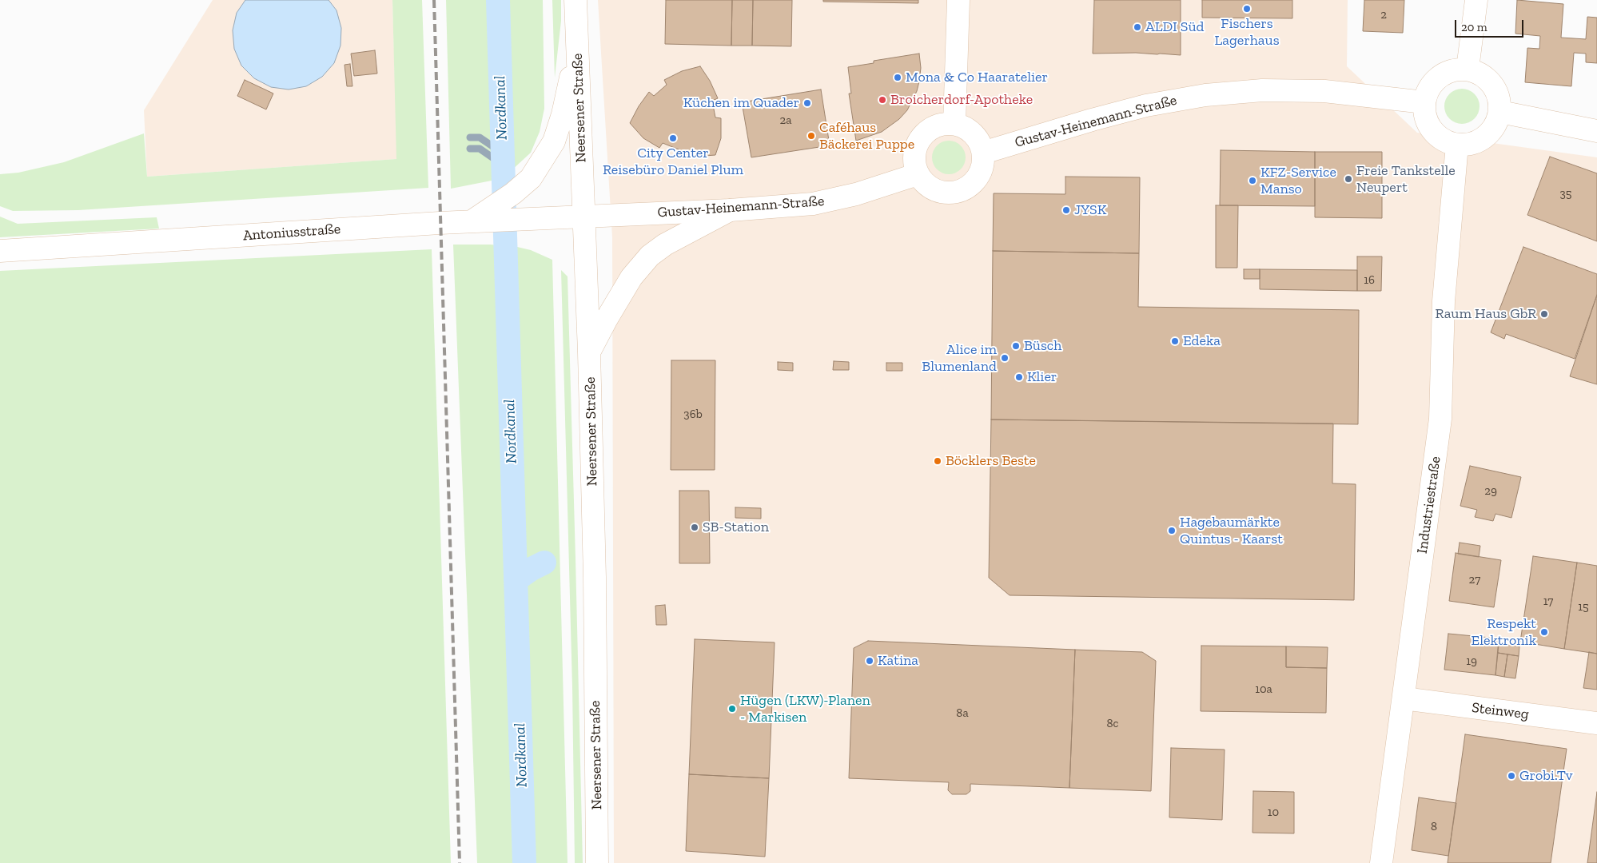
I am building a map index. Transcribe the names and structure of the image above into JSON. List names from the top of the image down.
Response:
{
  "streets": {
    "street": [
      "Neersener Straße",
      "Gustav-Heinemann-Straße",
      "Antoniusstraße",
      "Industriestraße",
      "Steinweg"
    ]
  },
  "crossings": [
    ["Neersener Straße", "Gustav-Heinemann-Straße"],
    ["Neersener Straße", "Antoniusstraße"],
    ["Gustav-Heinemann-Straße", "Antoniusstraße"],
    ["Gustav-Heinemann-Straße", "Industriestraße"],
    ["Industriestraße", "Steinweg"]
  ],
  "water": ["Nordkanal"],
  "places": [
    "Fischers Lagerhaus",
    "ALDI Süd",
    "Mona & Co Haaratelier",
    "Broicherdorf-Apotheke",
    "Küchen im Quader",
    "Caféhaus Bäckerei Puppe",
    "City Center Reisebüro Daniel Plum",
    "Freie Tankstelle Neupert",
    "KFZ-Service Manso",
    "JYSK",
    "Raum Haus GbR",
    "Edeka",
    "Büsch",
    "Alice im Blumenland",
    "Klier",
    "Böcklers Beste",
    "SB-Station",
    "Hagebaumärkte Quintus - Kaarst",
    "Respekt Elektronik",
    "Katina",
    "Hügen (LKW)-Planen - Markisen",
    "Grobi.Tv"
  ],
  "house_numbers": [
    "2",
    "2a",
    "35",
    "16",
    "36b",
    "29",
    "27",
    "17",
    "15",
    "19",
    "10a",
    "8a",
    "8c",
    "10",
    "8"
  ],
  "scale_bar": "20 m"
}
